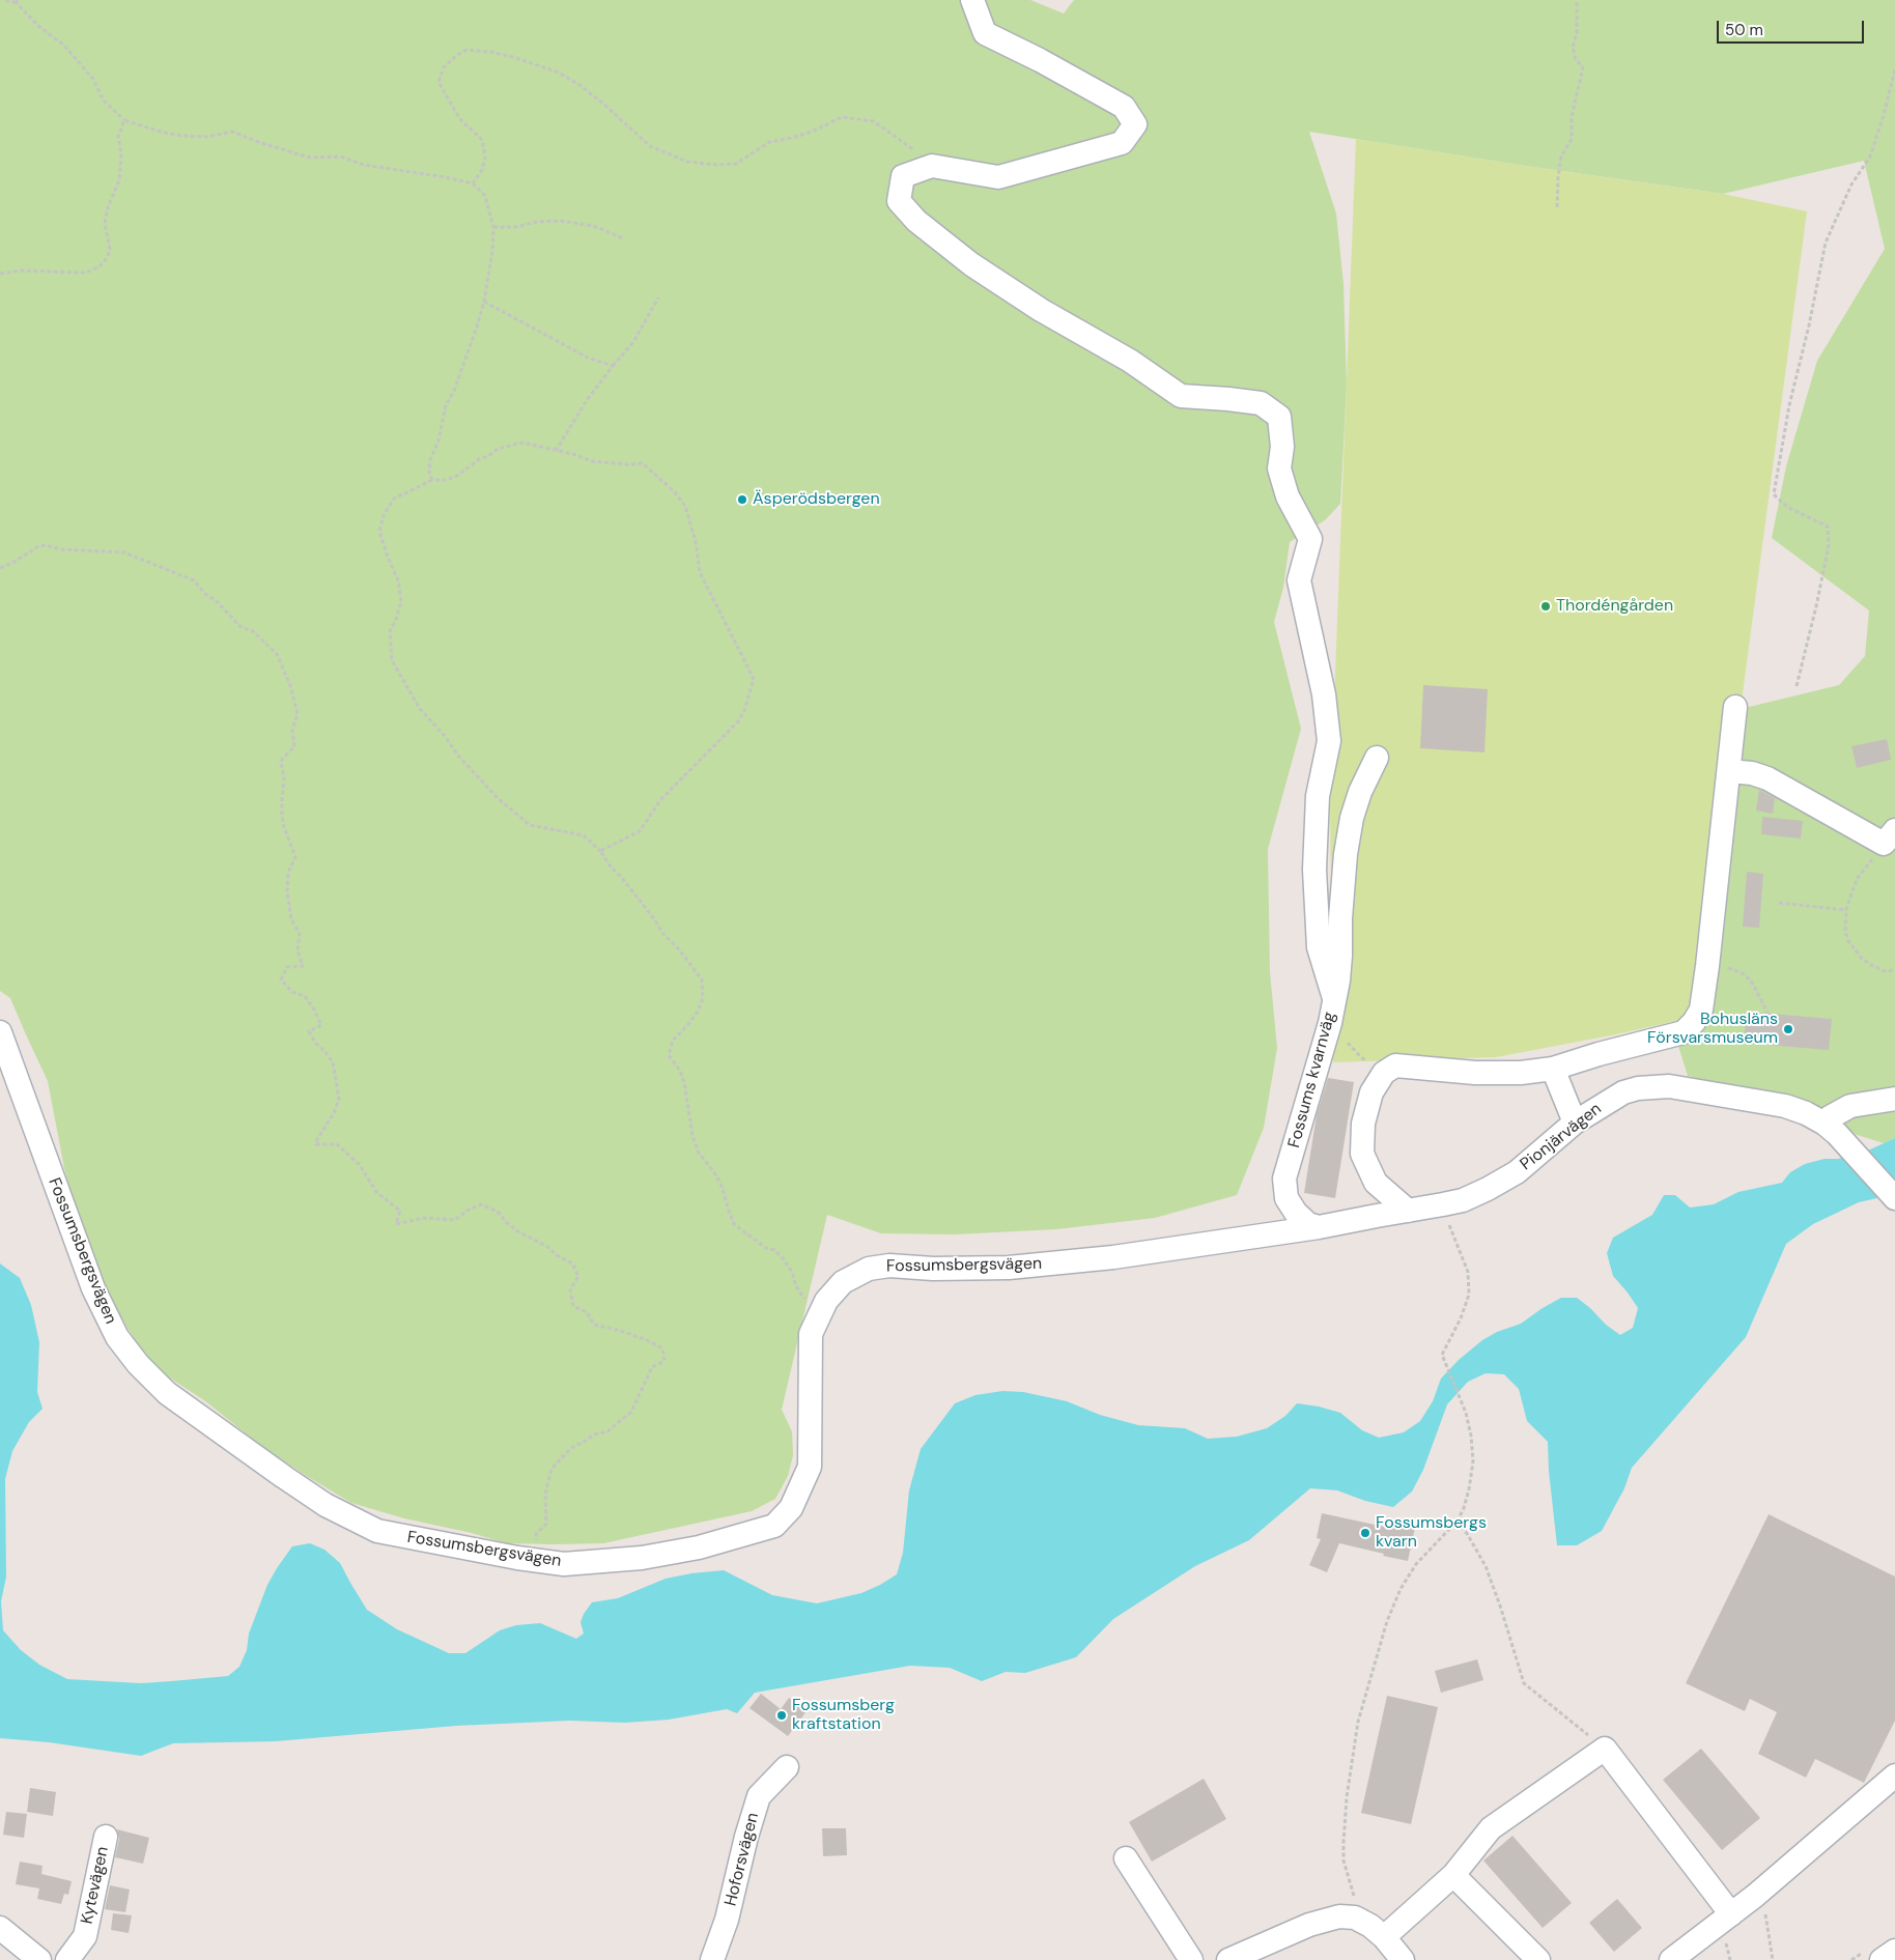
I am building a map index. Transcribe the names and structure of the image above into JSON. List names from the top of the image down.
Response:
{
  "streets": {
    "street": [
      "Fossums kvarnväg",
      "Pionjärvägen",
      "Fossumsbergsvägen",
      "Hoforsvägen",
      "Kytevägen"
    ]
  },
  "crossings": [
    ["Fossums kvarnväg", "Pionjärvägen"],
    ["Fossums kvarnväg", "Fossumsbergsvägen"],
    ["Pionjärvägen", "Fossumsbergsvägen"]
  ],
  "places": [
    "Äsperödsbergen",
    "Thordéngården",
    "Bohusläns Försvarsmuseum",
    "Fossumsbergs kvarn",
    "Fossumsberg kraftstation"
  ],
  "scale_bar": "50 m"
}
